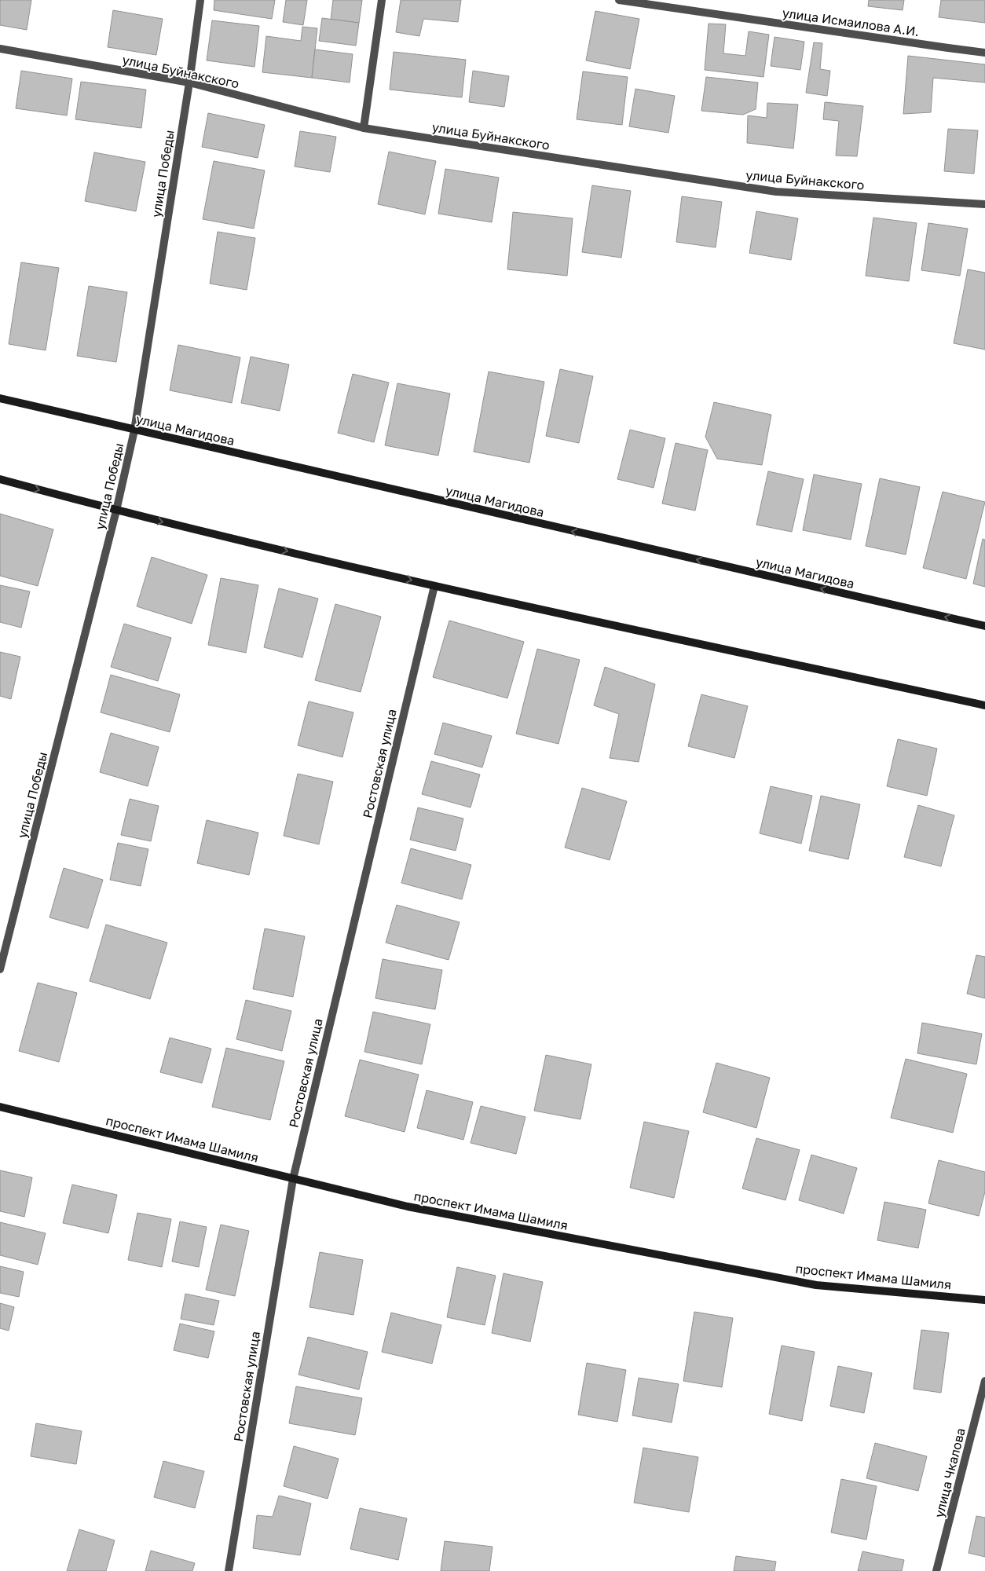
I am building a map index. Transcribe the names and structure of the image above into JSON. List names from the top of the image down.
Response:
{
  "streets": {
    "main road": ["улица Магидова", "проспект Имама Шамиля"],
    "street": [
      "улица Исмаилова А.И.",
      "улица Буйнакского",
      "улица Победы",
      "Ростовская улица",
      "улица Чкалова"
    ]
  },
  "crossings": [
    ["улица Буйнакского", "улица Победы"],
    ["улица Победы", "улица Магидова"],
    ["Ростовская улица", "проспект Имама Шамиля"]
  ],
  "one_way": ["улица Магидова"]
}
